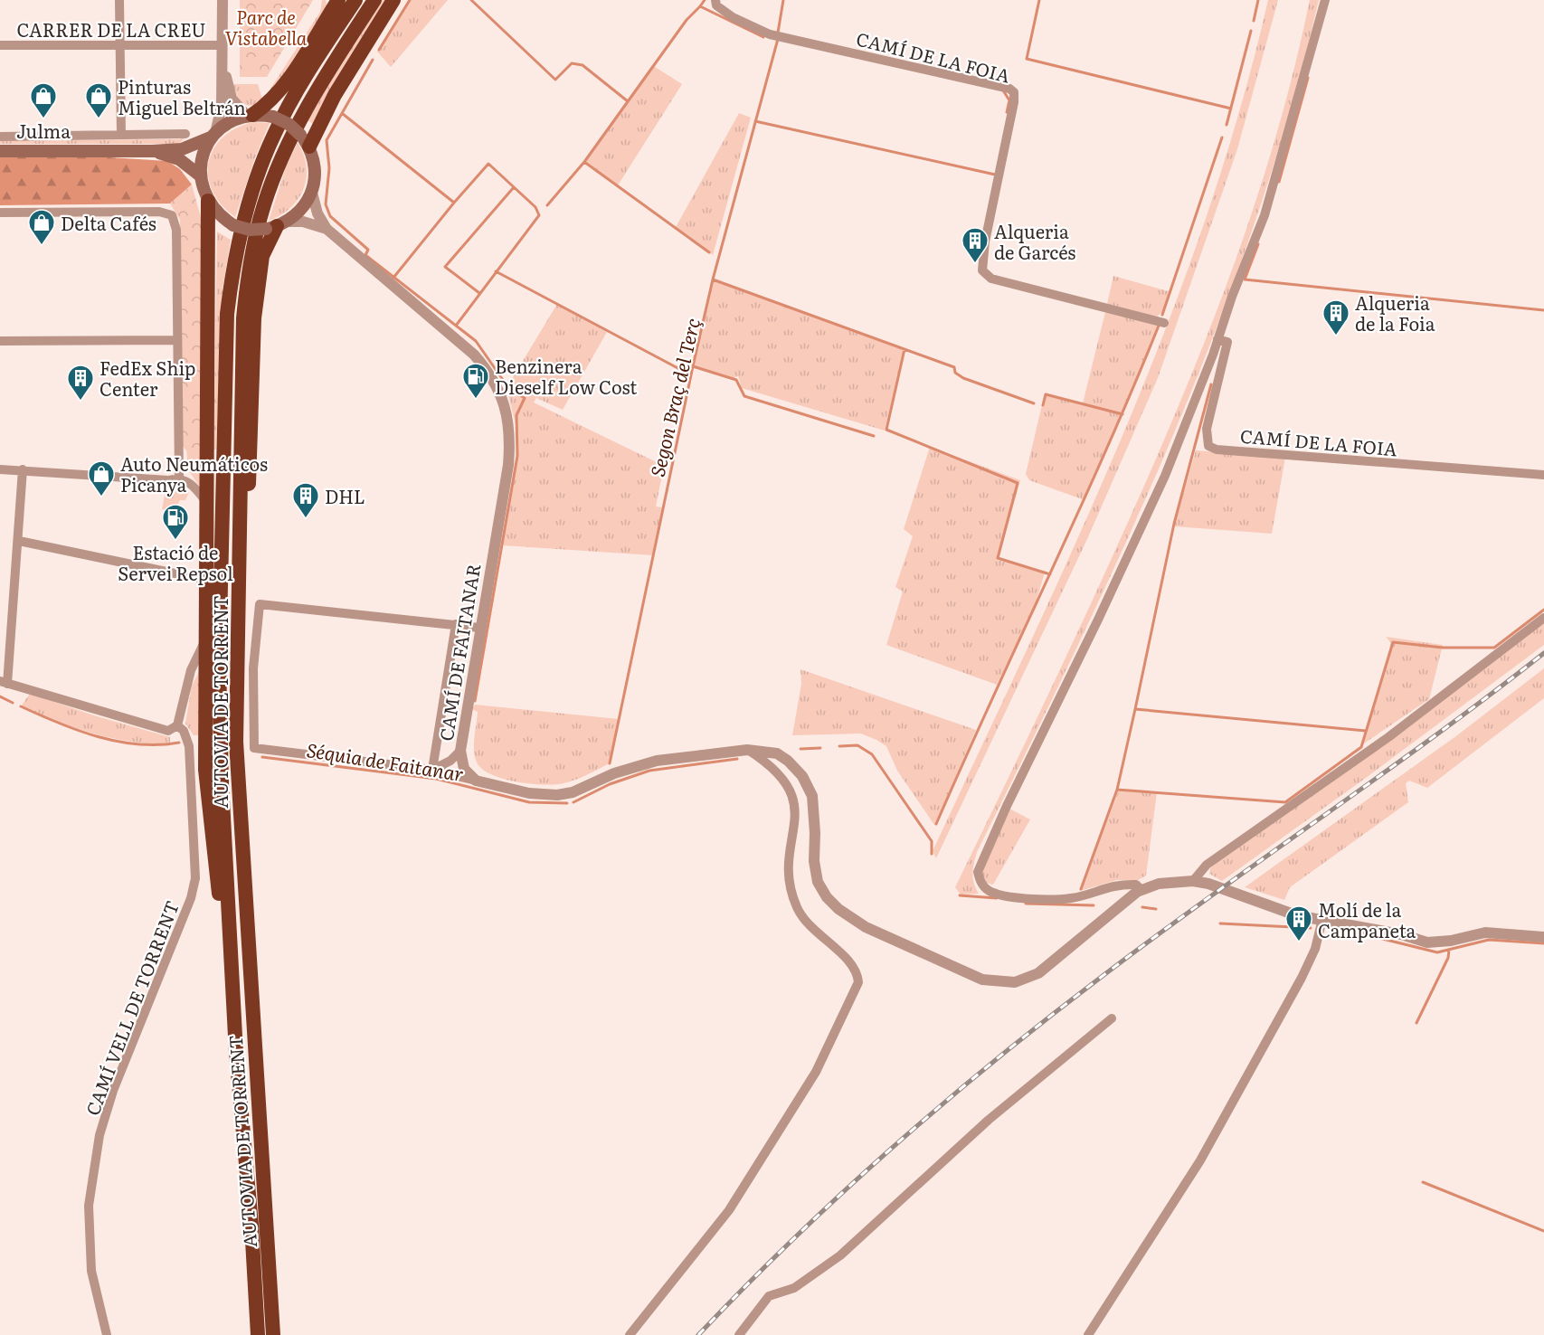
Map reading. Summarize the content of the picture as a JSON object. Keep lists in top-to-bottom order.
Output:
{
  "streets": {
    "highway": ["AUTOVIA DE TORRENT"],
    "street": [
      "CARRER DE LA CREU",
      "CAMÍ DE LA FOIA",
      "CAMÍ DE FAITANAR",
      "CAMÍ VELL DE TORRENT"
    ]
  },
  "water": ["Segon Braç del Terç", "Séquia de Faitanar"],
  "parks": ["Parc de Vistabella"],
  "places": {
    "shop": [
      "Julma",
      "Pinturas Miguel Beltrán",
      "Delta Cafés",
      "Auto Neumáticos Picanya"
    ],
    "building": [
      "Alqueria de Garcés",
      "Alqueria de la Foia",
      "FedEx Ship Center",
      "DHL",
      "Molí de la Campaneta"
    ],
    "fuel station": ["Benzinera Dieself Low Cost", "Estació de Servei Repsol"]
  }
}
